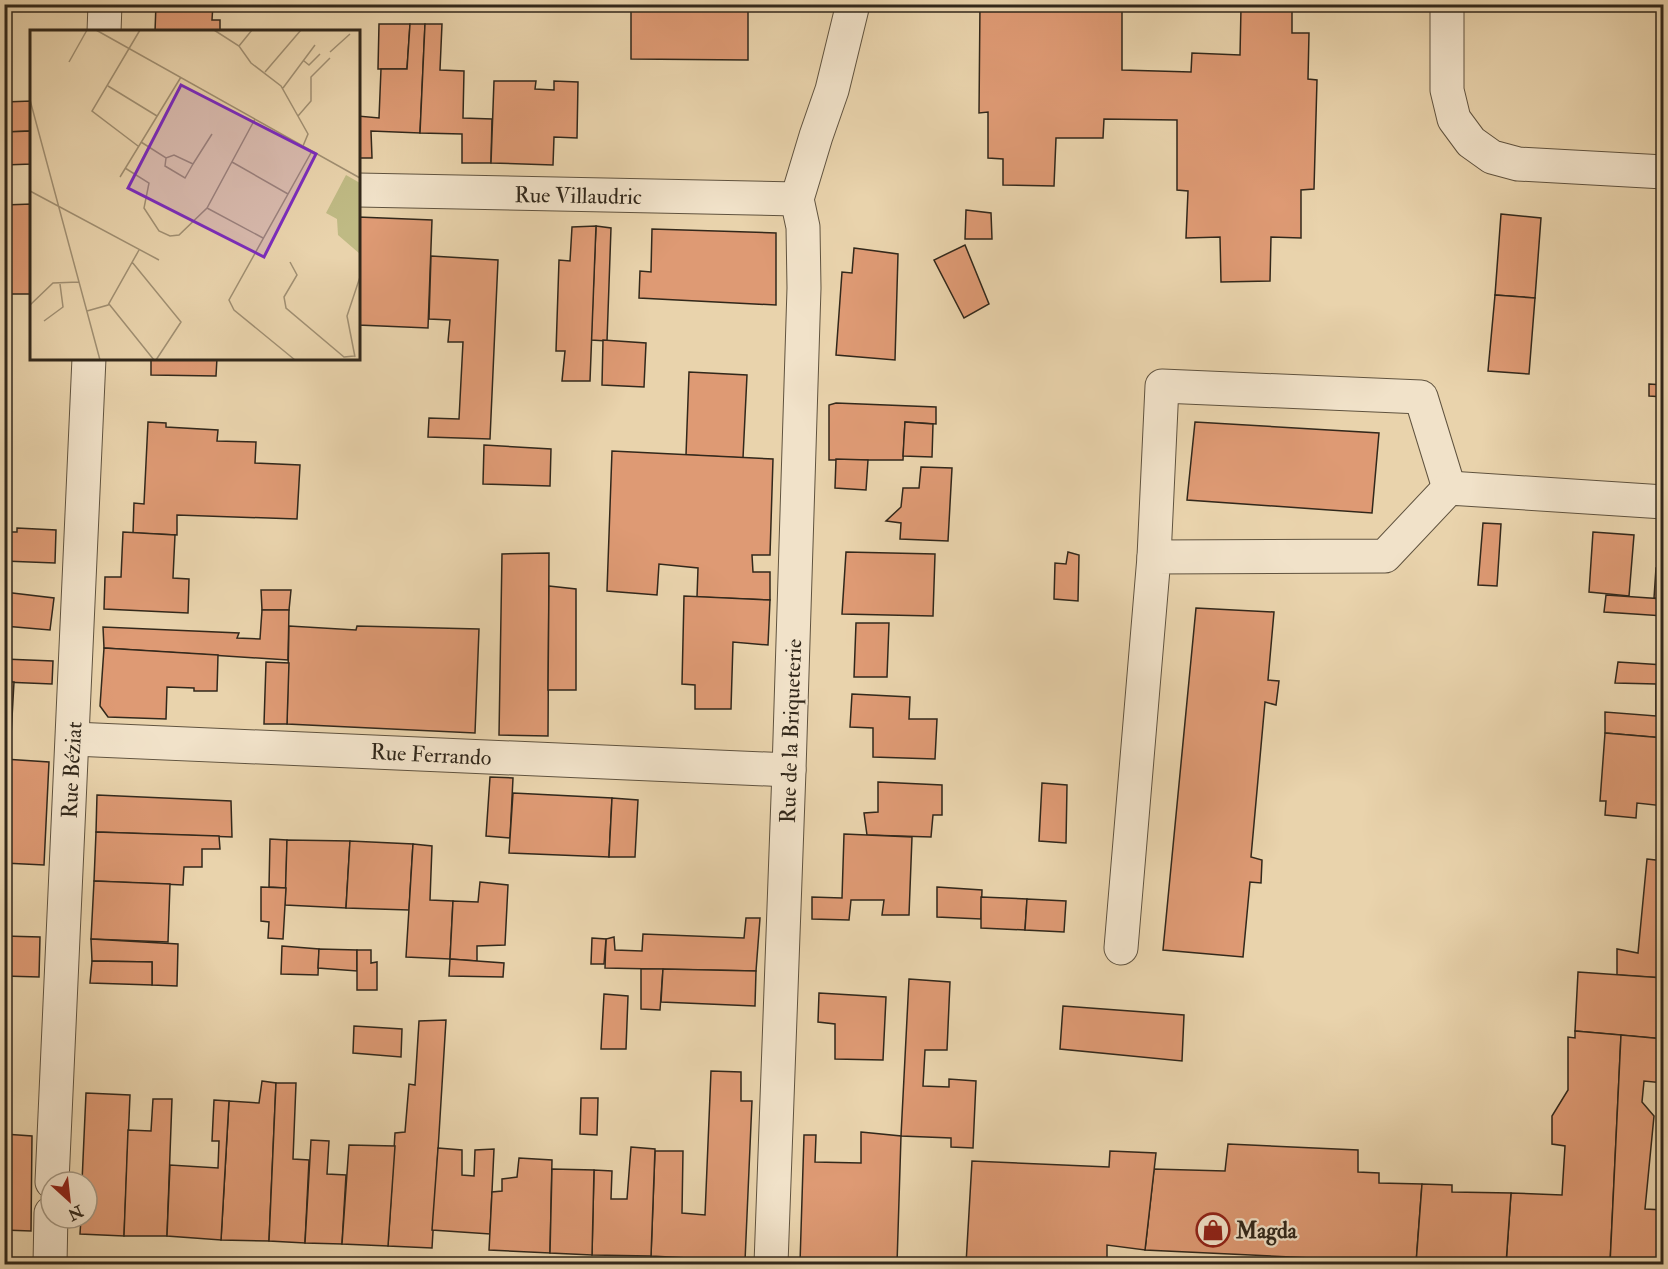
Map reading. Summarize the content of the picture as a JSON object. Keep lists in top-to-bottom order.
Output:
{
  "streets": {
    "street": [
      "Rue Villaudric",
      "Rue de la Briqueterie",
      "Rue Ferrando",
      "Rue Béziat"
    ]
  },
  "crossings": [
    ["Rue Villaudric", "Rue de la Briqueterie"],
    ["Rue de la Briqueterie", "Rue Ferrando"],
    ["Rue Ferrando", "Rue Béziat"]
  ],
  "places": {
    "shop": ["Magda"]
  },
  "north": "bottom right"
}
